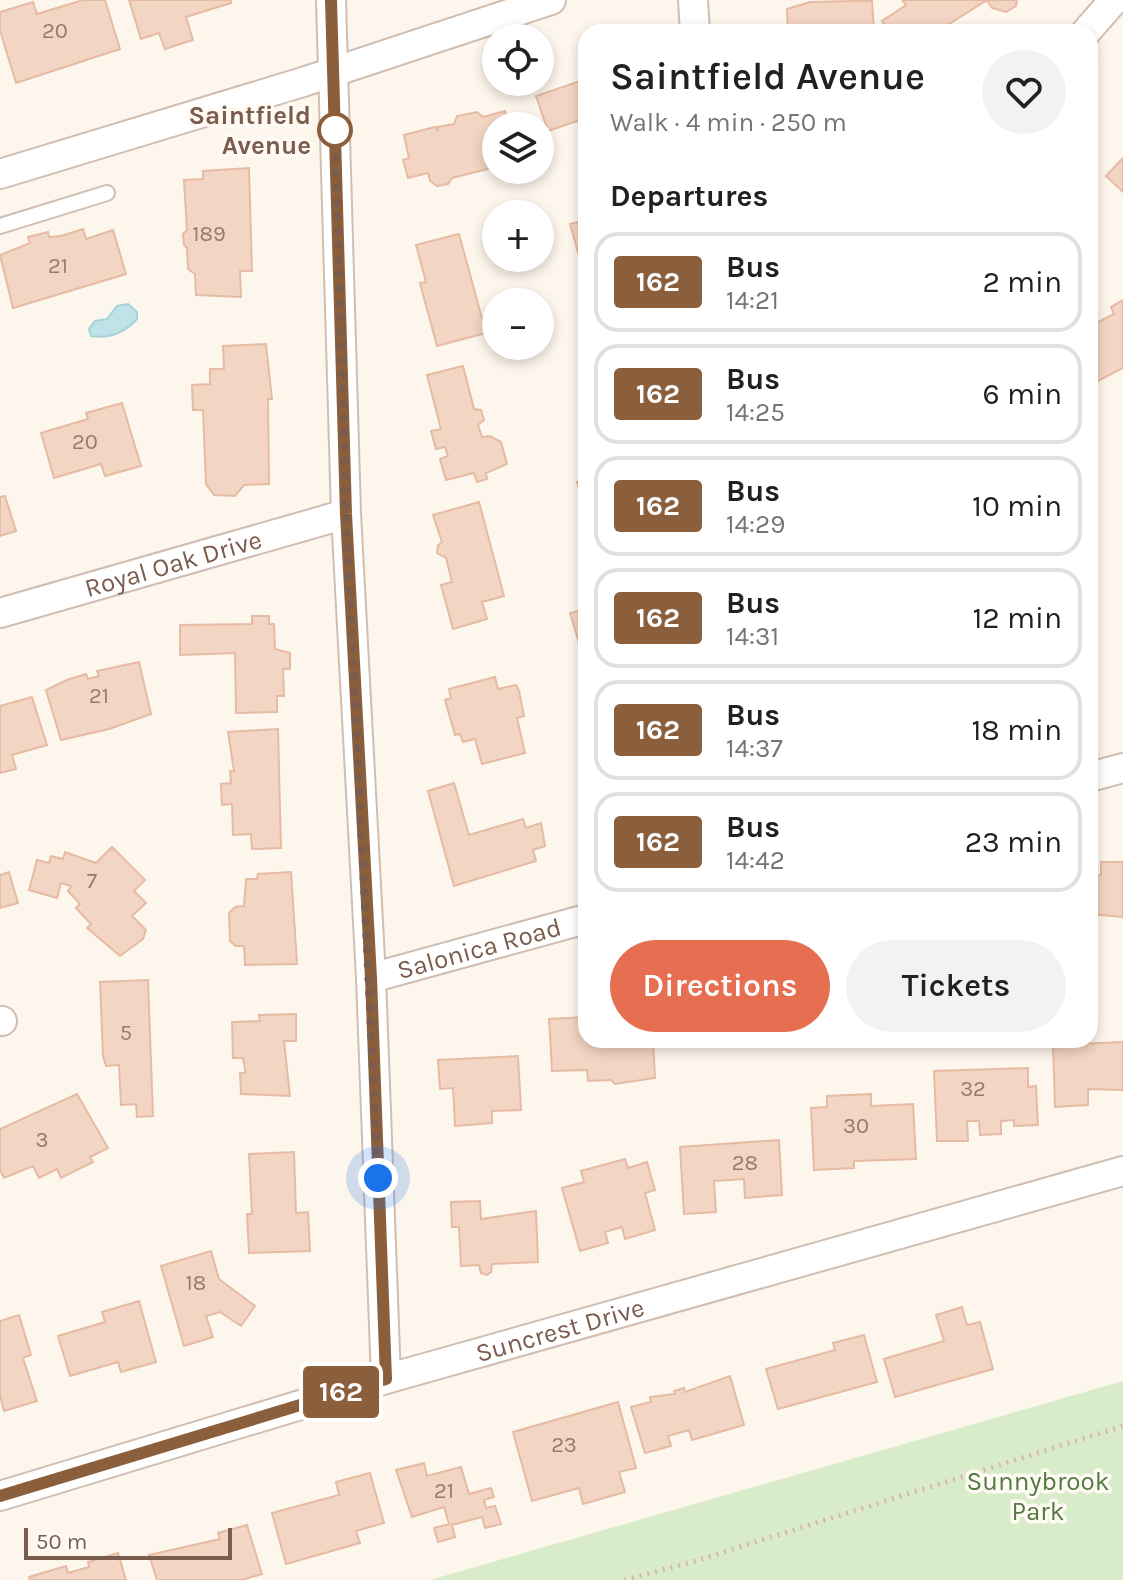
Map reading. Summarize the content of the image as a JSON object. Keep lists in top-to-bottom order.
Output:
{
  "streets": {
    "street": ["Royal Oak Drive", "Salonica Road", "Suncrest Drive"]
  },
  "parks": ["Sunnybrook Park"],
  "places": ["Saintfield Avenue"],
  "lines": ["bus line 162"],
  "house_numbers": [
    "20",
    "189",
    "21",
    "20",
    "21",
    "7",
    "5",
    "32",
    "30",
    "3",
    "28",
    "18",
    "23",
    "21"
  ],
  "scale_bar": "50 m",
  "page": {
    "on_map": "162",
    "map_buttons": ["+", "−"],
    "heading": [
      ["Saintfield Avenue", "Walk · 4 min · 250 m"],
      "Departures"
    ],
    "list": [
      {
        "mark": "162",
        "name": "Bus",
        "note": "14:21",
        "value": "2 min"
      },
      {
        "mark": "162",
        "name": "Bus",
        "note": "14:25",
        "value": "6 min"
      },
      {
        "mark": "162",
        "name": "Bus",
        "note": "14:29",
        "value": "10 min"
      },
      {
        "mark": "162",
        "name": "Bus",
        "note": "14:31",
        "value": "12 min"
      },
      {
        "mark": "162",
        "name": "Bus",
        "note": "14:37",
        "value": "18 min"
      },
      {
        "mark": "162",
        "name": "Bus",
        "note": "14:42",
        "value": "23 min"
      }
    ],
    "buttons": ["Directions", "Tickets"],
    "scale": "50 m"
  }
}
